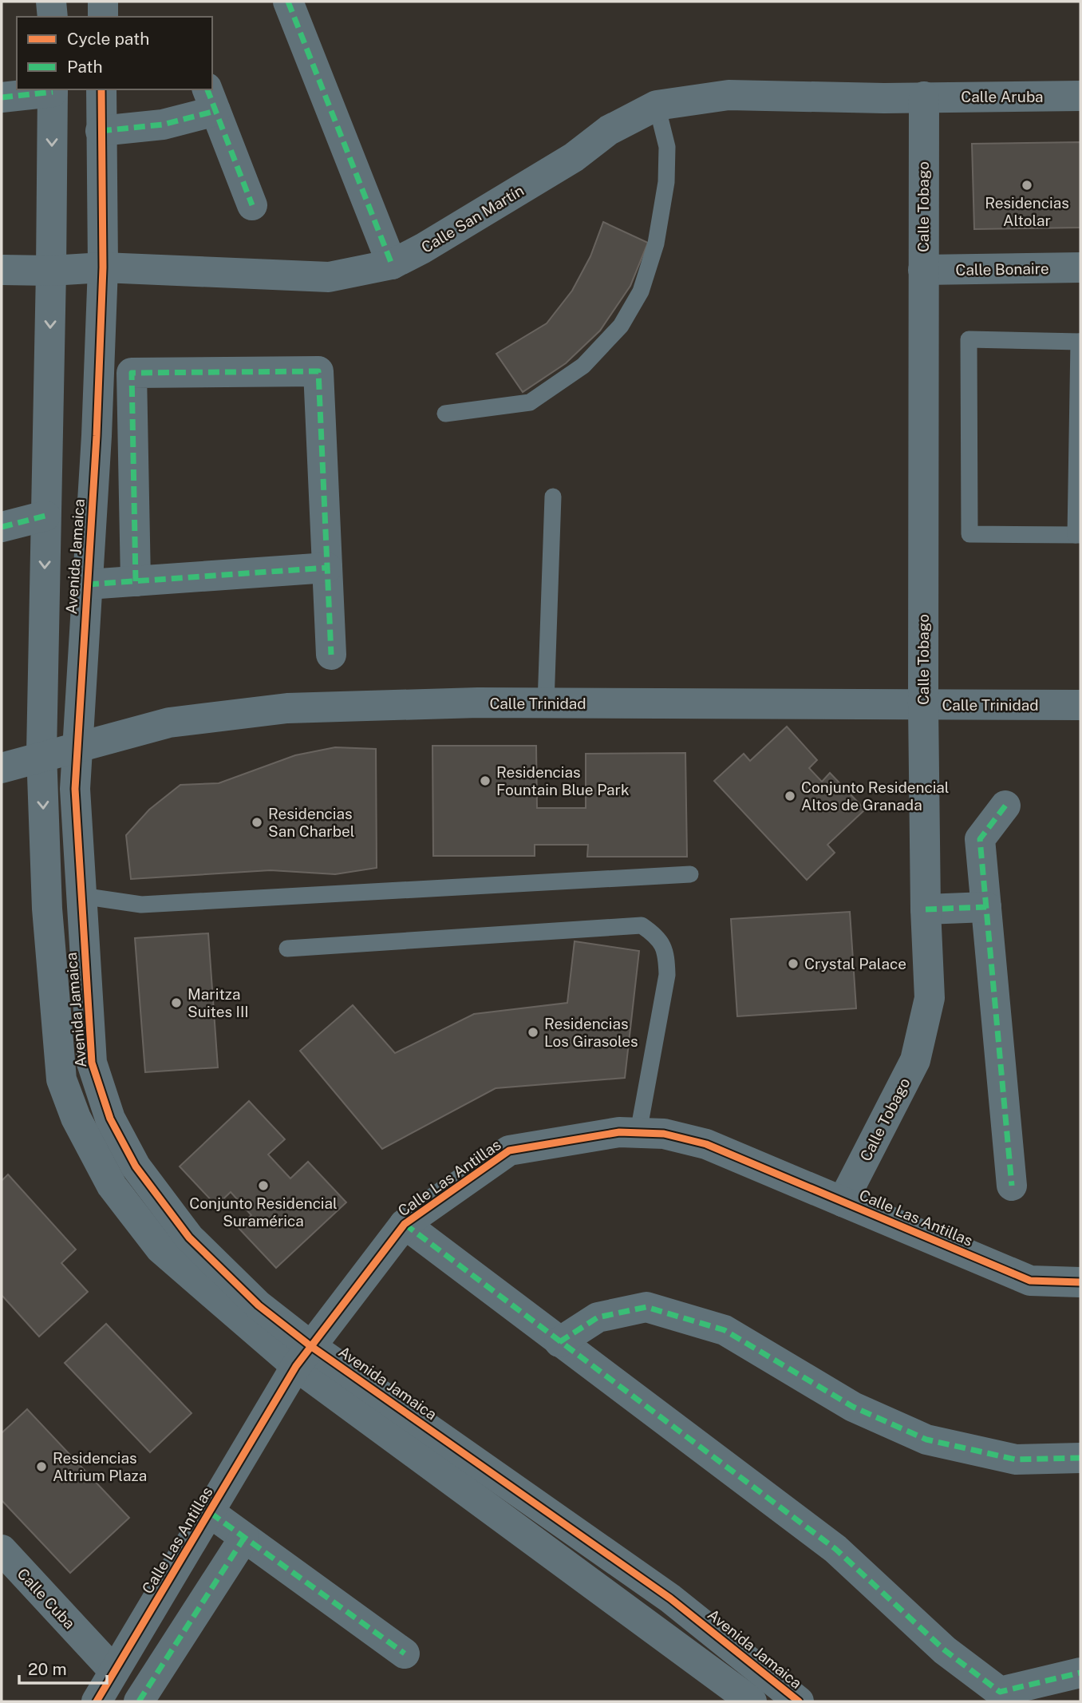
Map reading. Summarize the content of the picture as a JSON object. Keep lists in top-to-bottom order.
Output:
{
  "streets": {
    "street": [
      "Calle Aruba",
      "Calle Tobago",
      "Calle San Martín",
      "Calle Bonaire",
      "Avenida Jamaica",
      "Calle Trinidad",
      "Calle Las Antillas",
      "Calle Cuba"
    ]
  },
  "crossings": [
    ["Calle Aruba", "Calle Tobago"],
    ["Calle Aruba", "Calle San Martín"],
    ["Calle Tobago", "Calle San Martín"],
    ["Calle Tobago", "Calle Bonaire"],
    ["Calle Tobago", "Calle Trinidad"],
    ["Calle Tobago", "Calle Las Antillas"],
    ["Calle San Martín", "Avenida Jamaica"],
    ["Avenida Jamaica", "Calle Trinidad"],
    ["Avenida Jamaica", "Calle Las Antillas"],
    ["Calle Las Antillas", "Calle Cuba"]
  ],
  "places": [
    "Residencias Altolar",
    "Residencias Fountain Blue Park",
    "Conjunto Residencial Altos de Granada",
    "Residencias San Charbel",
    "Crystal Palace",
    "Maritza Suites III",
    "Residencias Los Girasoles",
    "Conjunto Residencial Suramérica",
    "Residencias Altrium Plaza"
  ],
  "legend": ["Cycle path", "Path"],
  "scale_bar": "20 m"
}
